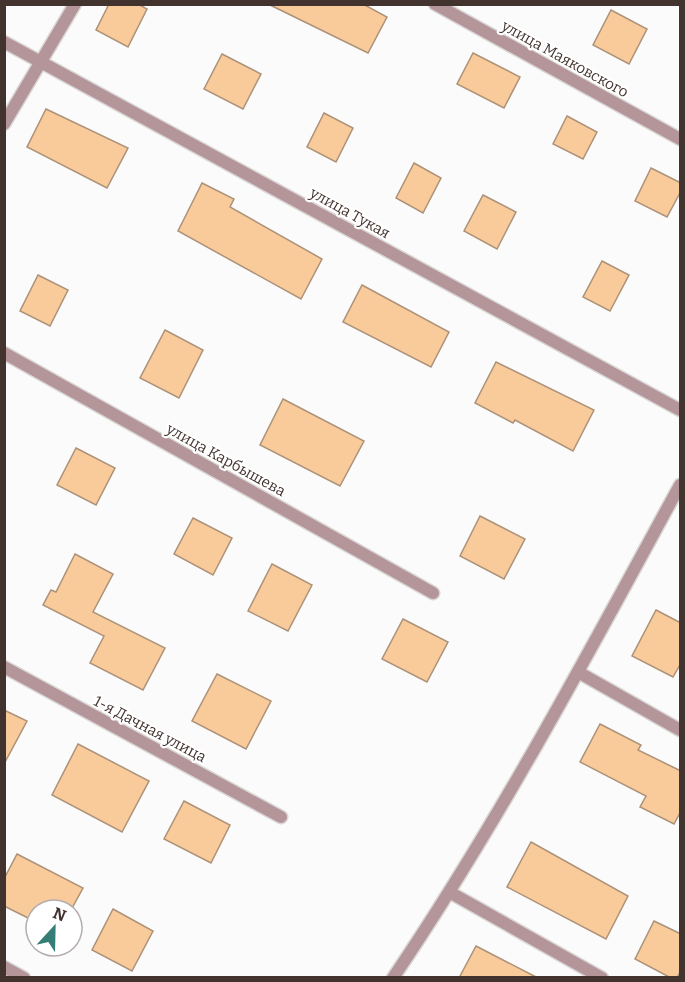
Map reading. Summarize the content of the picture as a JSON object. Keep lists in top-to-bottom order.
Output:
{
  "streets": {
    "street": [
      "улица Маяковского",
      "улица Тукая",
      "улица Карбышева",
      "1-я Дачная улица"
    ]
  },
  "north": "top"
}
